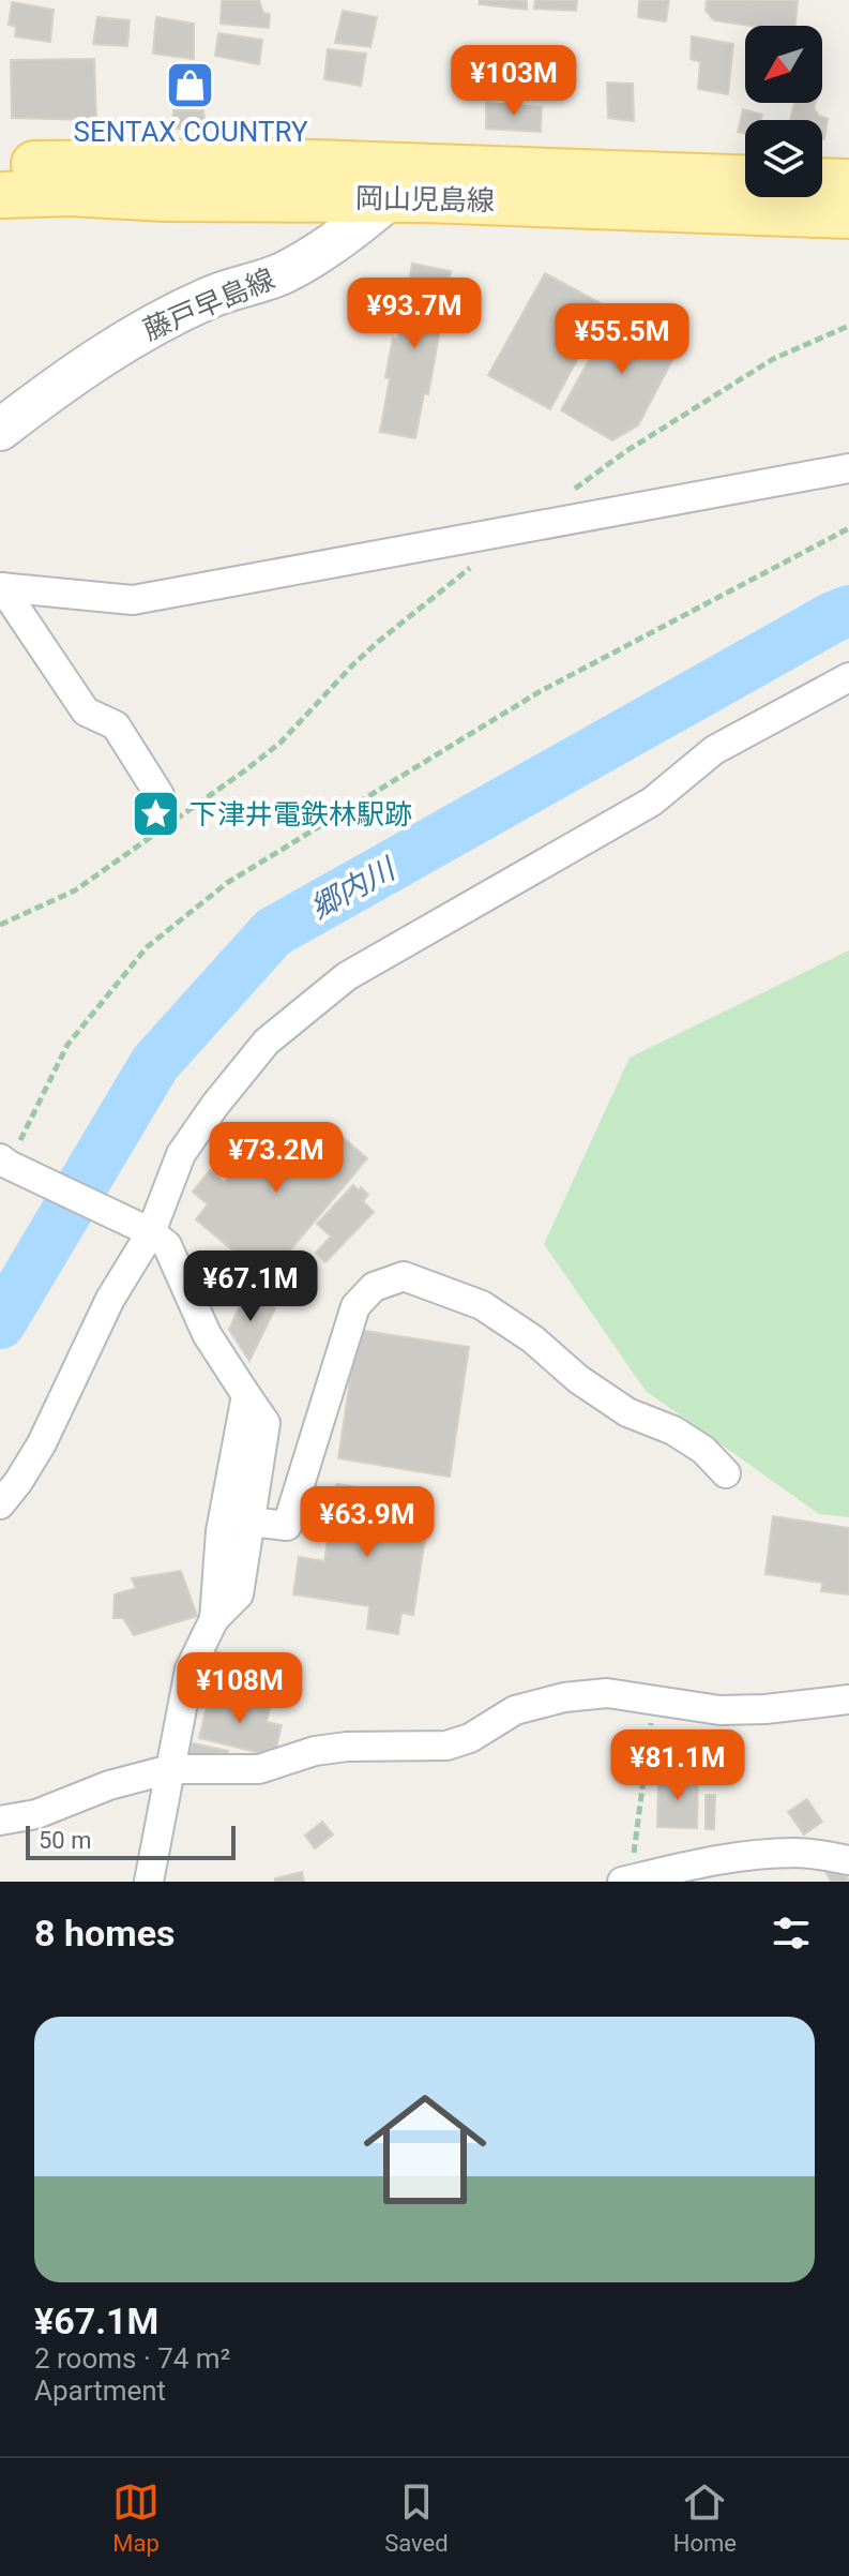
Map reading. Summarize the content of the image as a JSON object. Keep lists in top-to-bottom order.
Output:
{
  "streets": {
    "main road": ["岡山児島線", "藤戸早島線"]
  },
  "crossings": [
    ["岡山児島線", "藤戸早島線"]
  ],
  "water": ["郷内川"],
  "places": {
    "shop": ["SENTAX COUNTRY"],
    "place": ["下津井電鉄林駅跡"]
  },
  "scale_bar": "50 m",
  "north": "bottom left",
  "page": {
    "price": [
      "¥103M",
      "¥93.7M",
      "¥55.5M",
      "¥73.2M",
      "¥67.1M",
      "¥63.9M",
      "¥108M",
      "¥81.1M"
    ],
    "scale": "50 m",
    "heading": "8 homes",
    "list": [
      {
        "name": "¥67.1M",
        "note": "2 rooms · 74 m² · Apartment"
      }
    ],
    "tabs": ["Map", "Saved", "Home"]
  }
}
